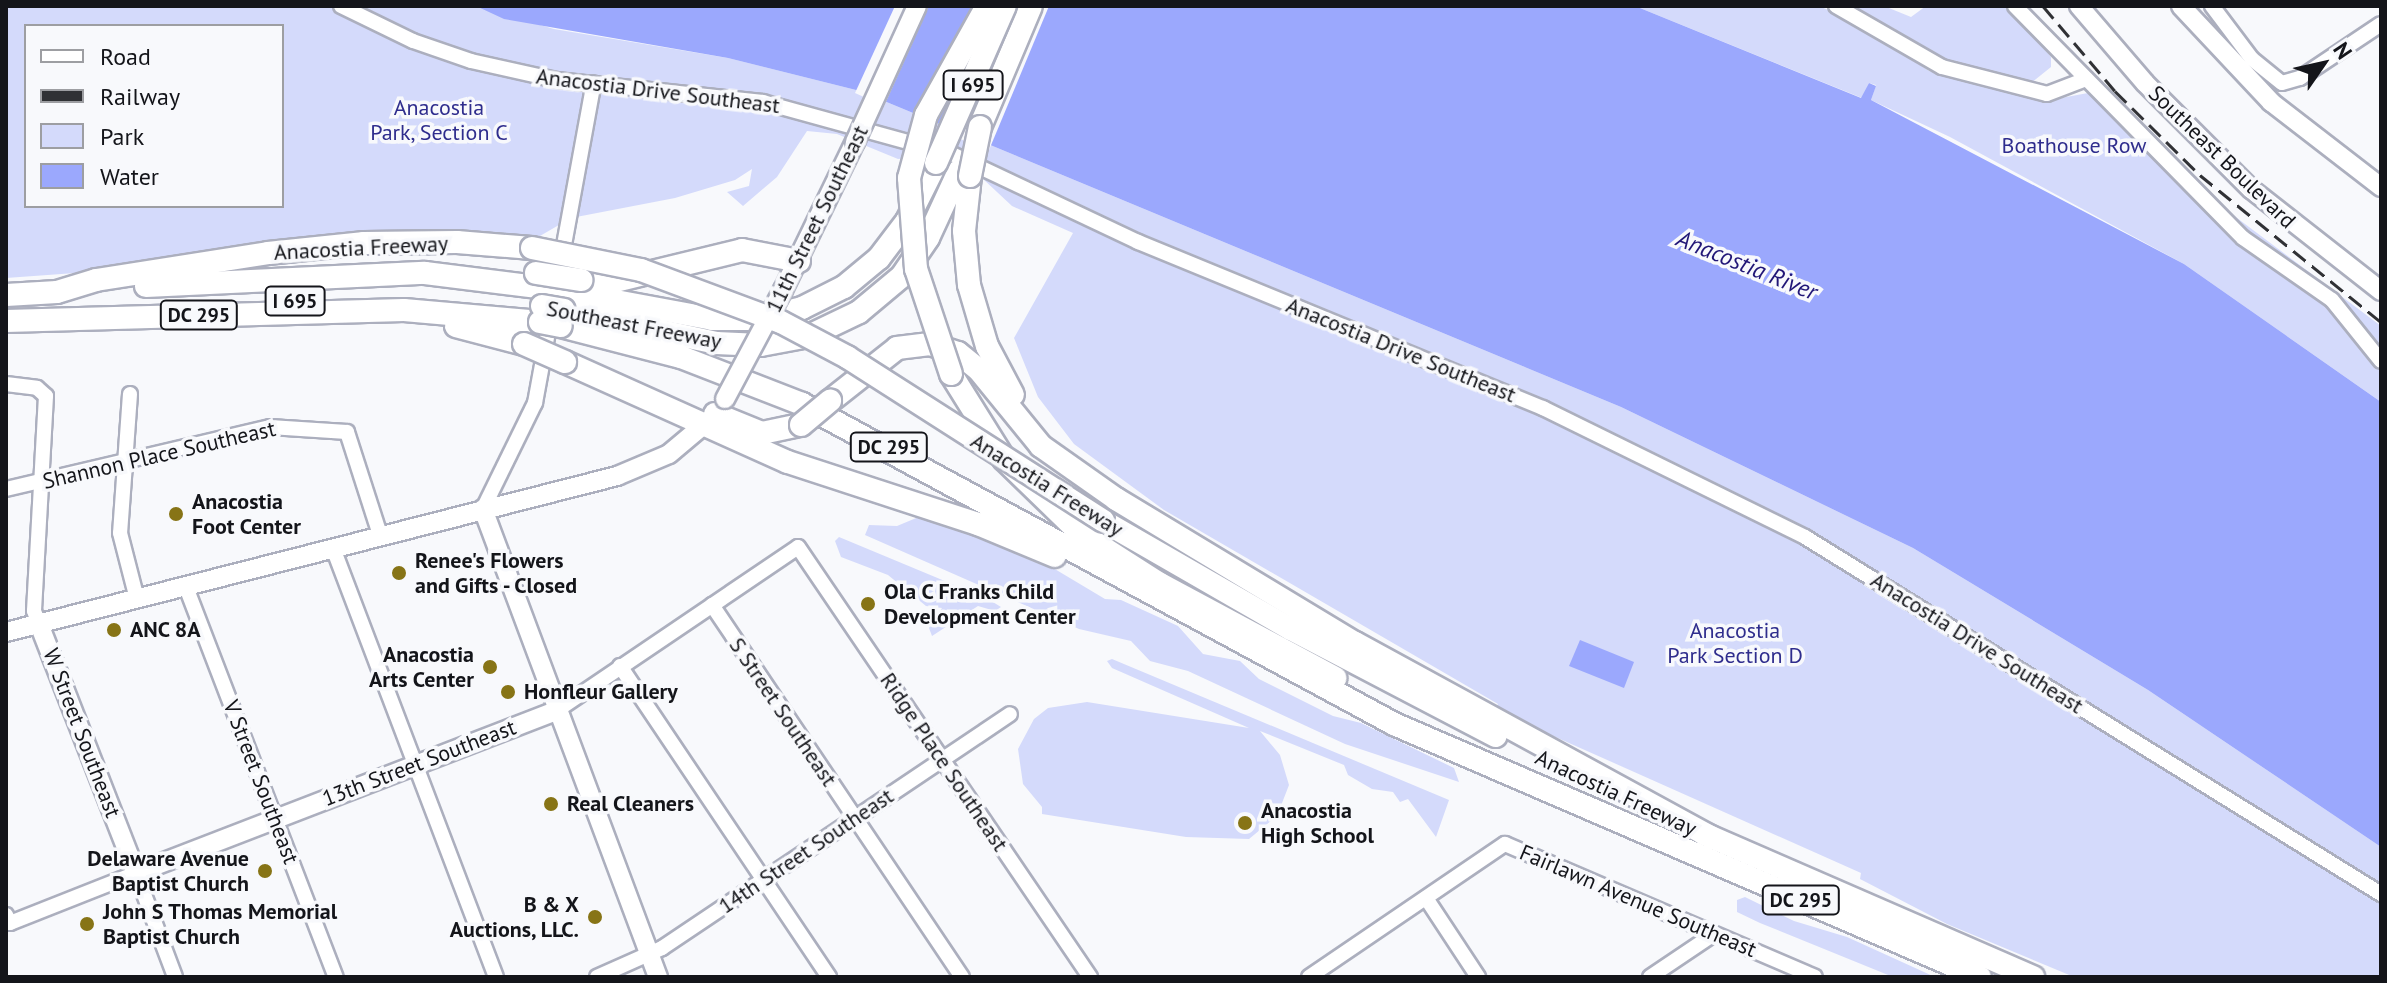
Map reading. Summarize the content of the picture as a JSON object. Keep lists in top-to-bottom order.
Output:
{
  "streets": {
    "highway": [
      "I 695",
      "Anacostia Freeway",
      "DC 295",
      "Southeast Freeway"
    ],
    "main road": [
      "Southeast Boulevard",
      "11th Street Southeast",
      "W Street Southeast",
      "13th Street Southeast"
    ],
    "street": [
      "Anacostia Drive Southeast",
      "Shannon Place Southeast",
      "S Street Southeast",
      "Ridge Place Southeast",
      "V Street Southeast",
      "14th Street Southeast",
      "Fairlawn Avenue Southeast"
    ]
  },
  "crossings": [
    ["I 695", "Anacostia Freeway"],
    ["I 695", "Southeast Freeway"],
    ["Anacostia Freeway", "Southeast Freeway"],
    ["Shannon Place Southeast", "W Street Southeast"],
    ["S Street Southeast", "13th Street Southeast"],
    ["S Street Southeast", "14th Street Southeast"],
    ["W Street Southeast", "13th Street Southeast"],
    ["Ridge Place Southeast", "13th Street Southeast"],
    ["Ridge Place Southeast", "14th Street Southeast"],
    ["13th Street Southeast", "V Street Southeast"]
  ],
  "water": ["Anacostia River"],
  "parks": ["Anacostia Park, Section C", "Boathouse Row", "Anacostia Park Section D"],
  "places": [
    "Anacostia Foot Center",
    "Renee's Flowers and Gifts - Closed",
    "Ola C Franks Child Development Center",
    "ANC 8A",
    "Anacostia Arts Center",
    "Honfleur Gallery",
    "Real Cleaners",
    "Anacostia High School",
    "Delaware Avenue Baptist Church",
    "B & X Auctions, LLC.",
    "John S Thomas Memorial Baptist Church"
  ],
  "legend": [
    "Road",
    "Railway",
    "Park",
    "Water"
  ],
  "north": "top right"
}
